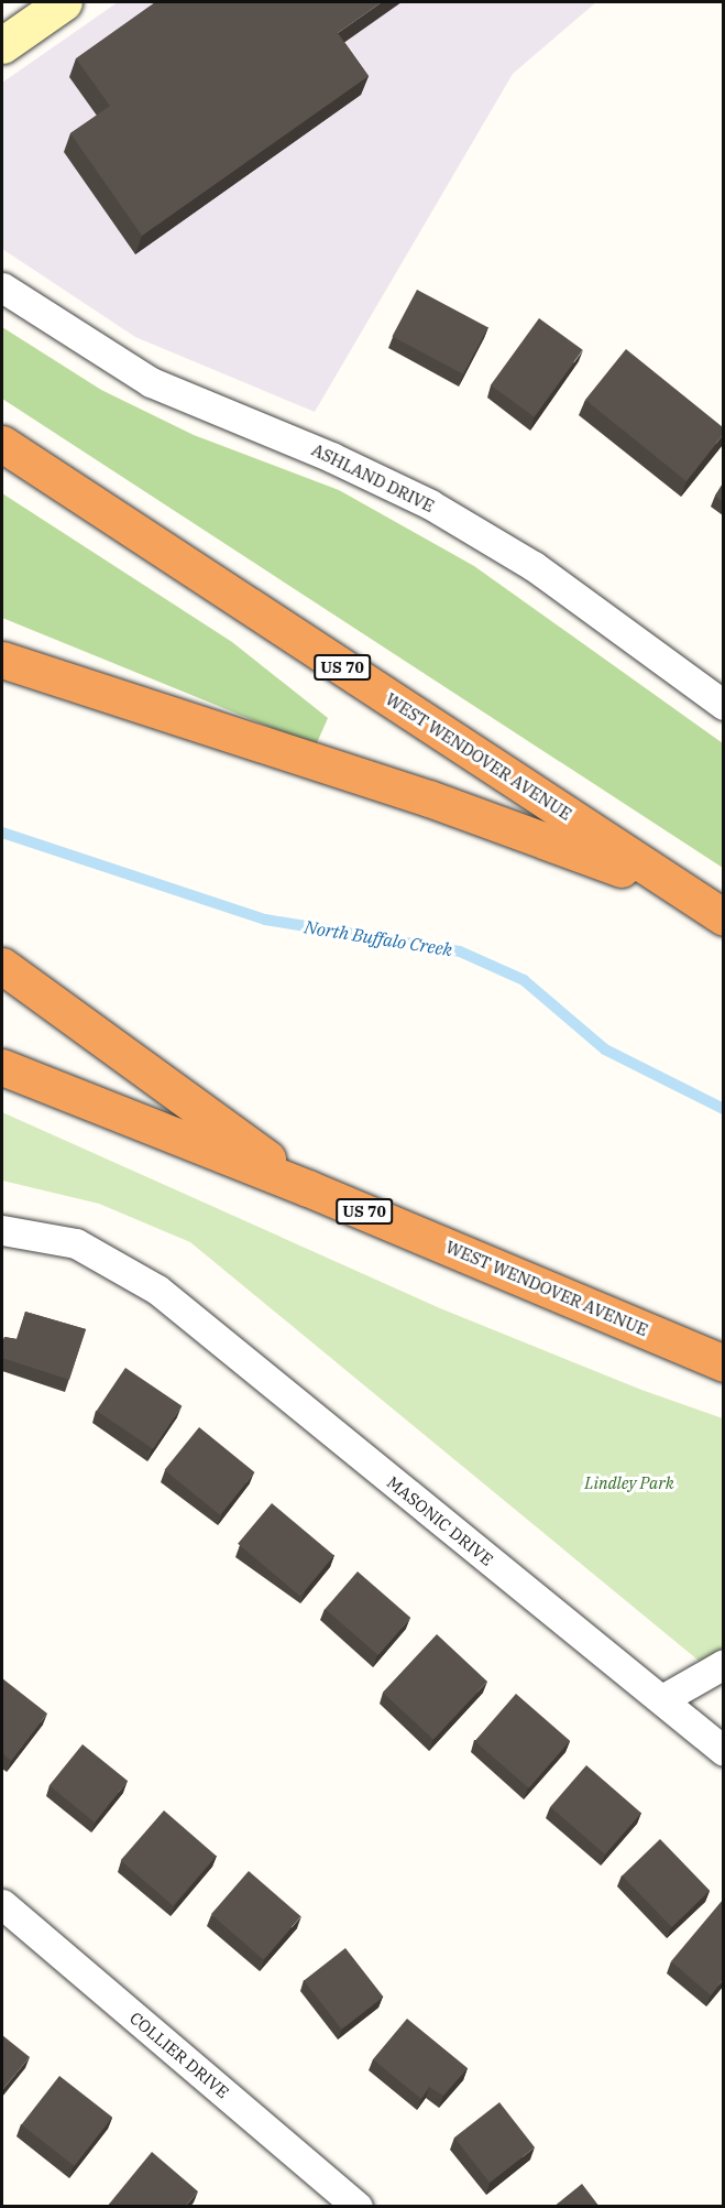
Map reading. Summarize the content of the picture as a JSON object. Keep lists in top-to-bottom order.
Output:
{
  "streets": {
    "highway": ["US 70", "WEST WENDOVER AVENUE"],
    "street": ["ASHLAND DRIVE", "MASONIC DRIVE", "COLLIER DRIVE"]
  },
  "water": ["North Buffalo Creek"],
  "parks": ["Lindley Park"]
}
